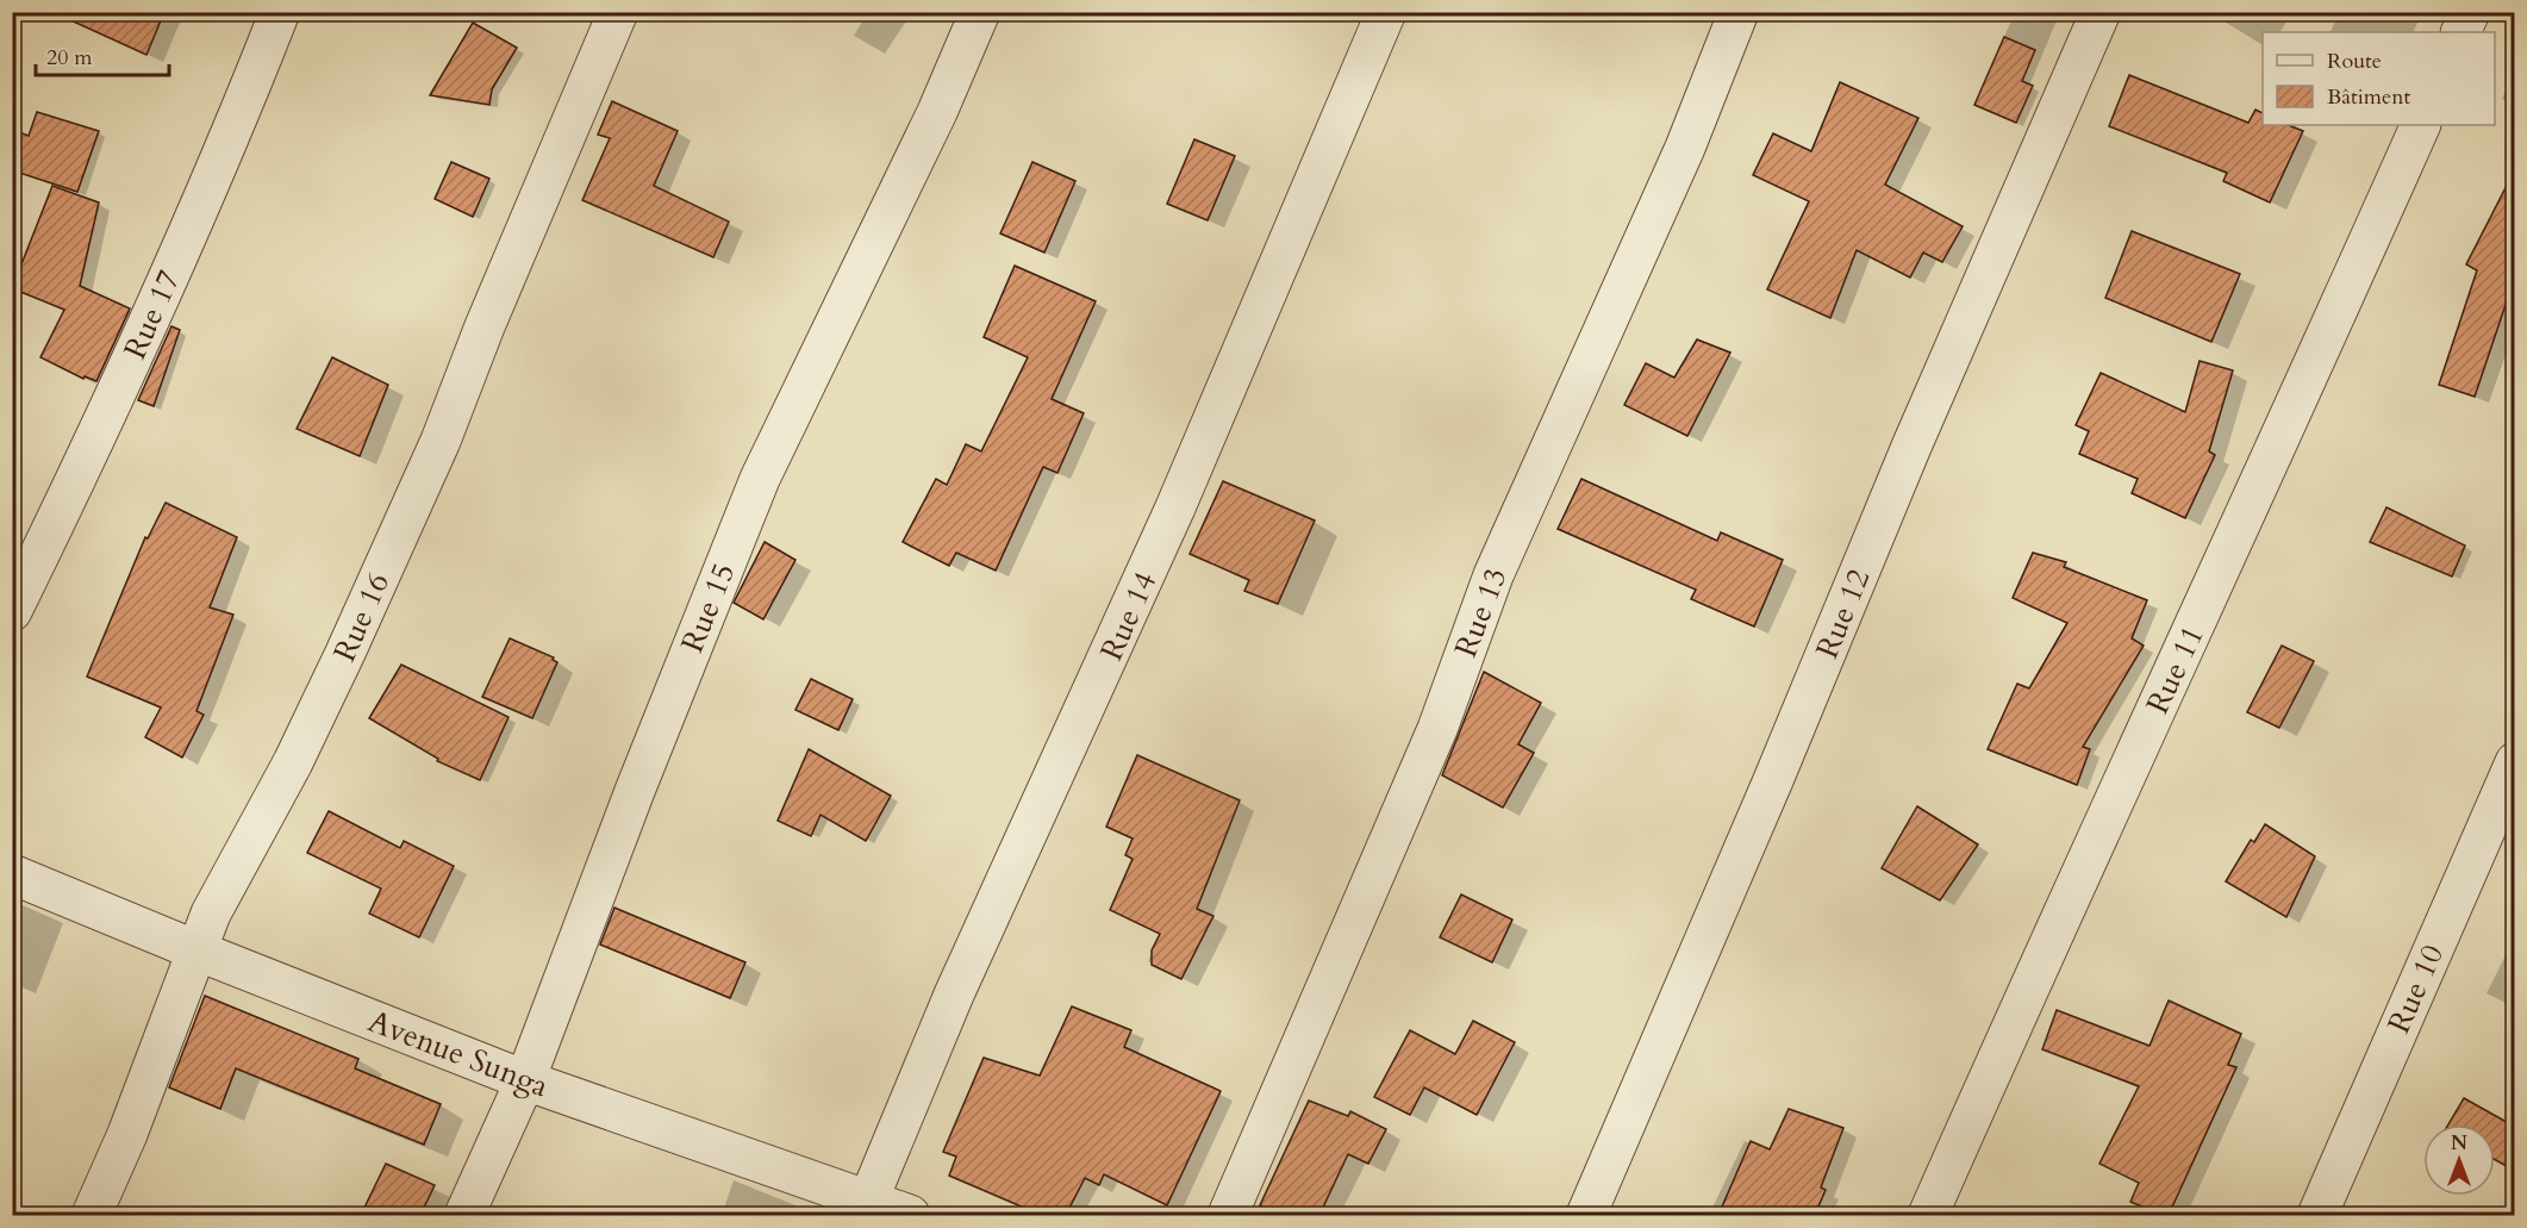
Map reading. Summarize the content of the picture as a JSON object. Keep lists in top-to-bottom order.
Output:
{
  "streets": {
    "street": [
      "Rue 17",
      "Rue 15",
      "Rue 13",
      "Rue 12",
      "Rue 14",
      "Rue 16",
      "Rue 11",
      "Rue 10",
      "Avenue Sunga"
    ]
  },
  "crossings": [
    ["Rue 15", "Avenue Sunga"],
    ["Rue 14", "Avenue Sunga"],
    ["Rue 16", "Avenue Sunga"]
  ],
  "legend": ["Route", "Bâtiment"],
  "scale_bar": "20 m",
  "north": "top"
}
